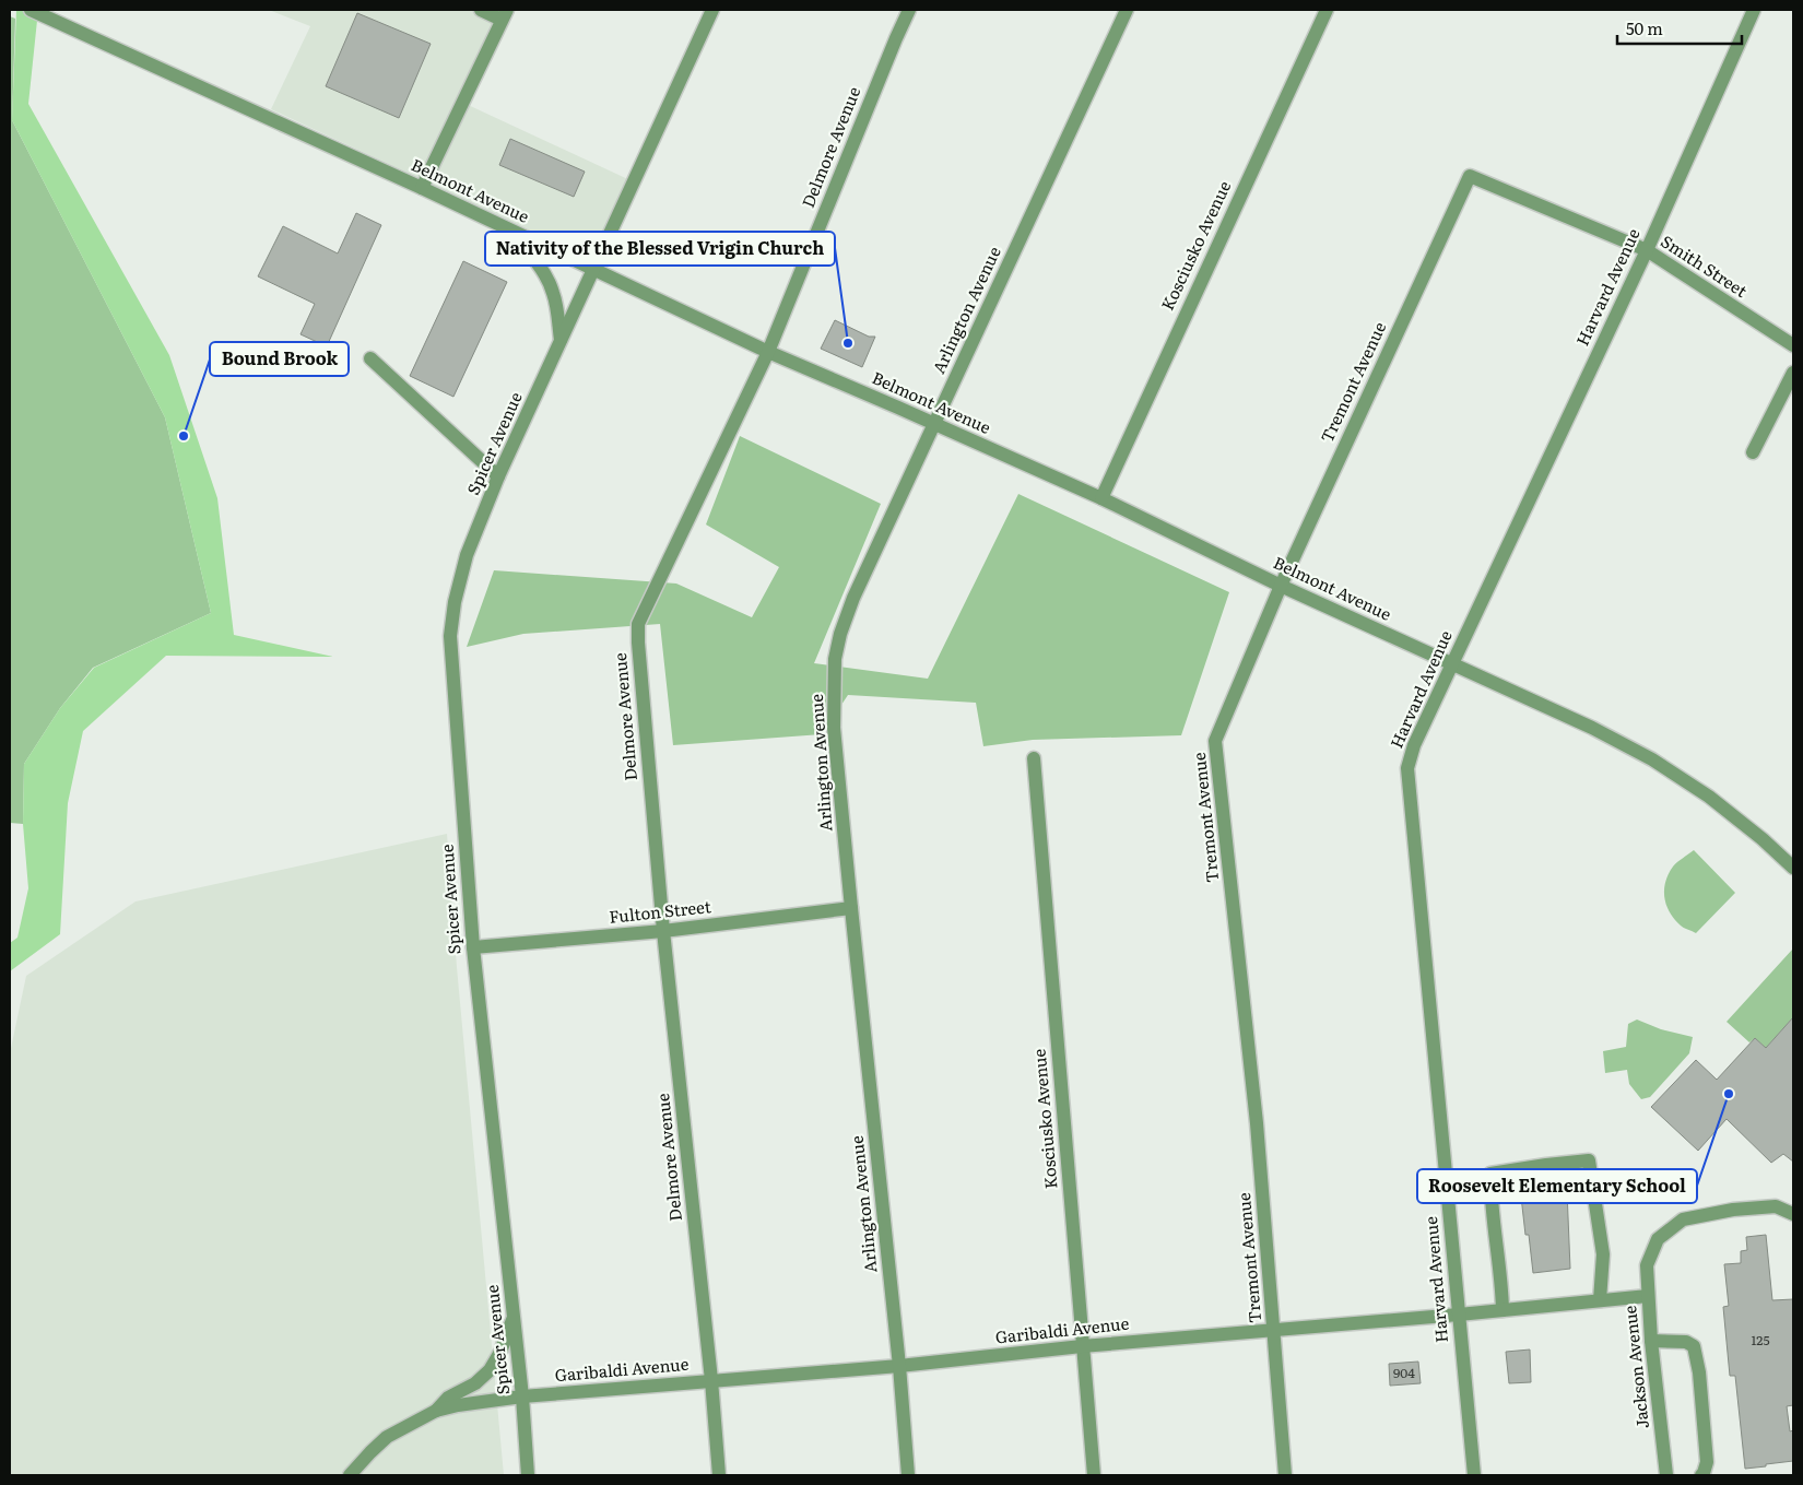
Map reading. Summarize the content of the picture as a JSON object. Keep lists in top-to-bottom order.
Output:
{
  "streets": {
    "street": [
      "Delmore Avenue",
      "Belmont Avenue",
      "Kosciusko Avenue",
      "Smith Street",
      "Harvard Avenue",
      "Arlington Avenue",
      "Tremont Avenue",
      "Spicer Avenue",
      "Fulton Street",
      "Garibaldi Avenue",
      "Jackson Avenue"
    ]
  },
  "crossings": [
    ["Delmore Avenue", "Belmont Avenue"],
    ["Delmore Avenue", "Fulton Street"],
    ["Delmore Avenue", "Garibaldi Avenue"],
    ["Belmont Avenue", "Kosciusko Avenue"],
    ["Belmont Avenue", "Harvard Avenue"],
    ["Belmont Avenue", "Arlington Avenue"],
    ["Belmont Avenue", "Tremont Avenue"],
    ["Belmont Avenue", "Spicer Avenue"],
    ["Kosciusko Avenue", "Garibaldi Avenue"],
    ["Smith Street", "Harvard Avenue"],
    ["Smith Street", "Tremont Avenue"],
    ["Harvard Avenue", "Garibaldi Avenue"],
    ["Arlington Avenue", "Fulton Street"],
    ["Arlington Avenue", "Garibaldi Avenue"],
    ["Tremont Avenue", "Garibaldi Avenue"],
    ["Spicer Avenue", "Fulton Street"],
    ["Spicer Avenue", "Garibaldi Avenue"],
    ["Garibaldi Avenue", "Jackson Avenue"]
  ],
  "places": ["Nativity of the Blessed Vrigin Church", "Bound Brook", "Roosevelt Elementary School"],
  "house_numbers": ["125", "904"],
  "scale_bar": "50 m"
}
